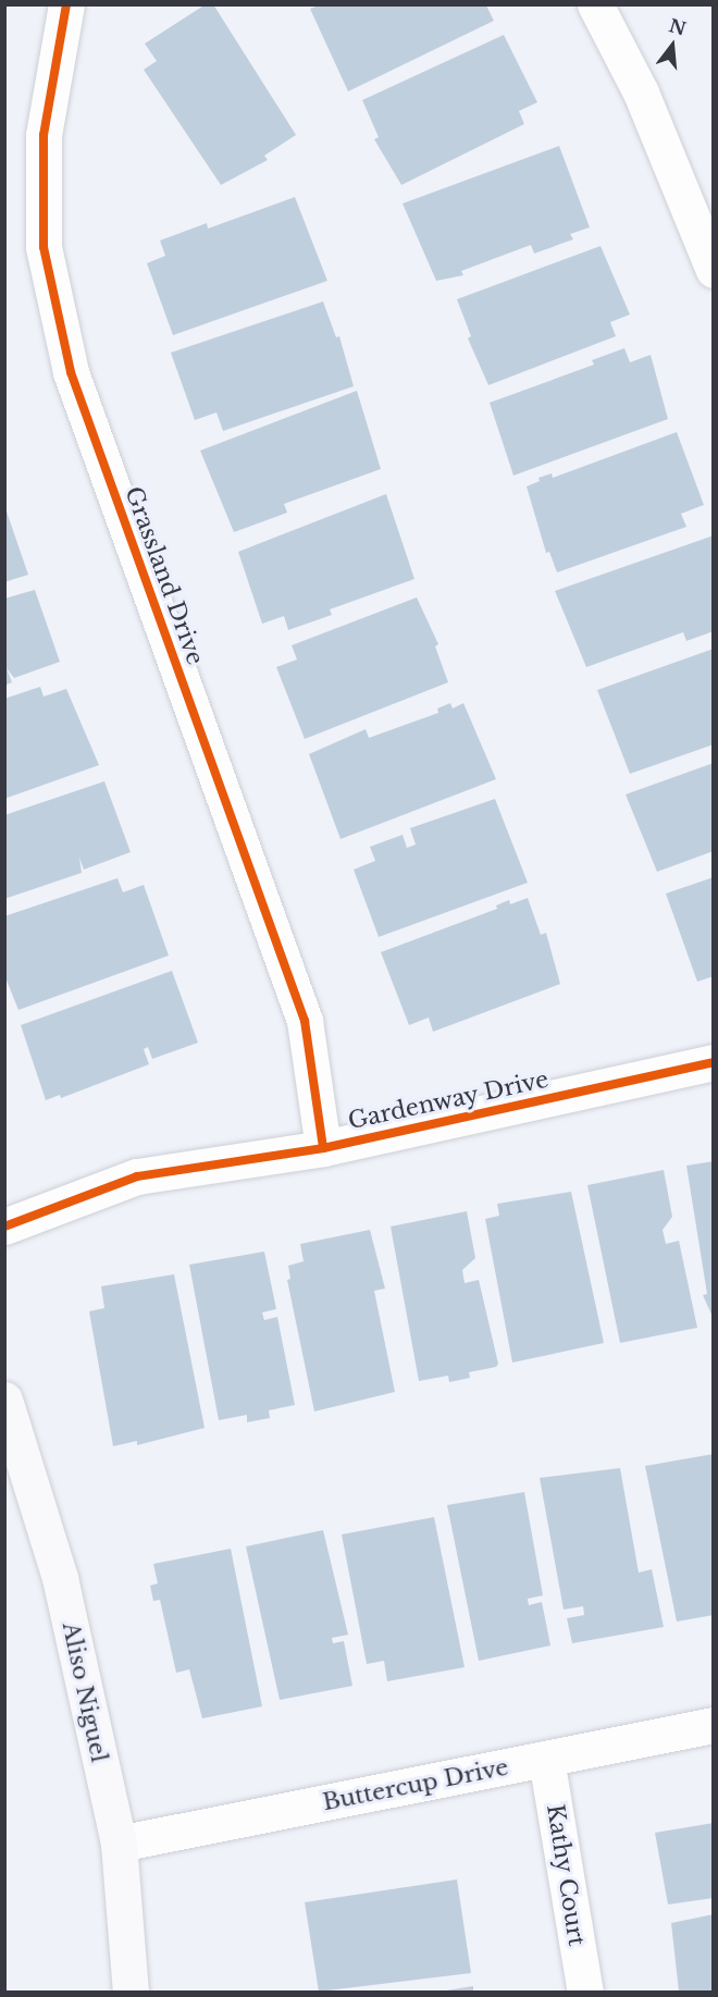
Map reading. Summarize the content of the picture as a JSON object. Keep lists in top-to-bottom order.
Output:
{
  "streets": {
    "street": [
      "Grassland Drive",
      "Gardenway Drive",
      "Aliso Niguel",
      "Buttercup Drive",
      "Kathy Court"
    ]
  },
  "crossings": [
    ["Grassland Drive", "Gardenway Drive"],
    ["Aliso Niguel", "Buttercup Drive"],
    ["Buttercup Drive", "Kathy Court"]
  ],
  "north": "top"
}
